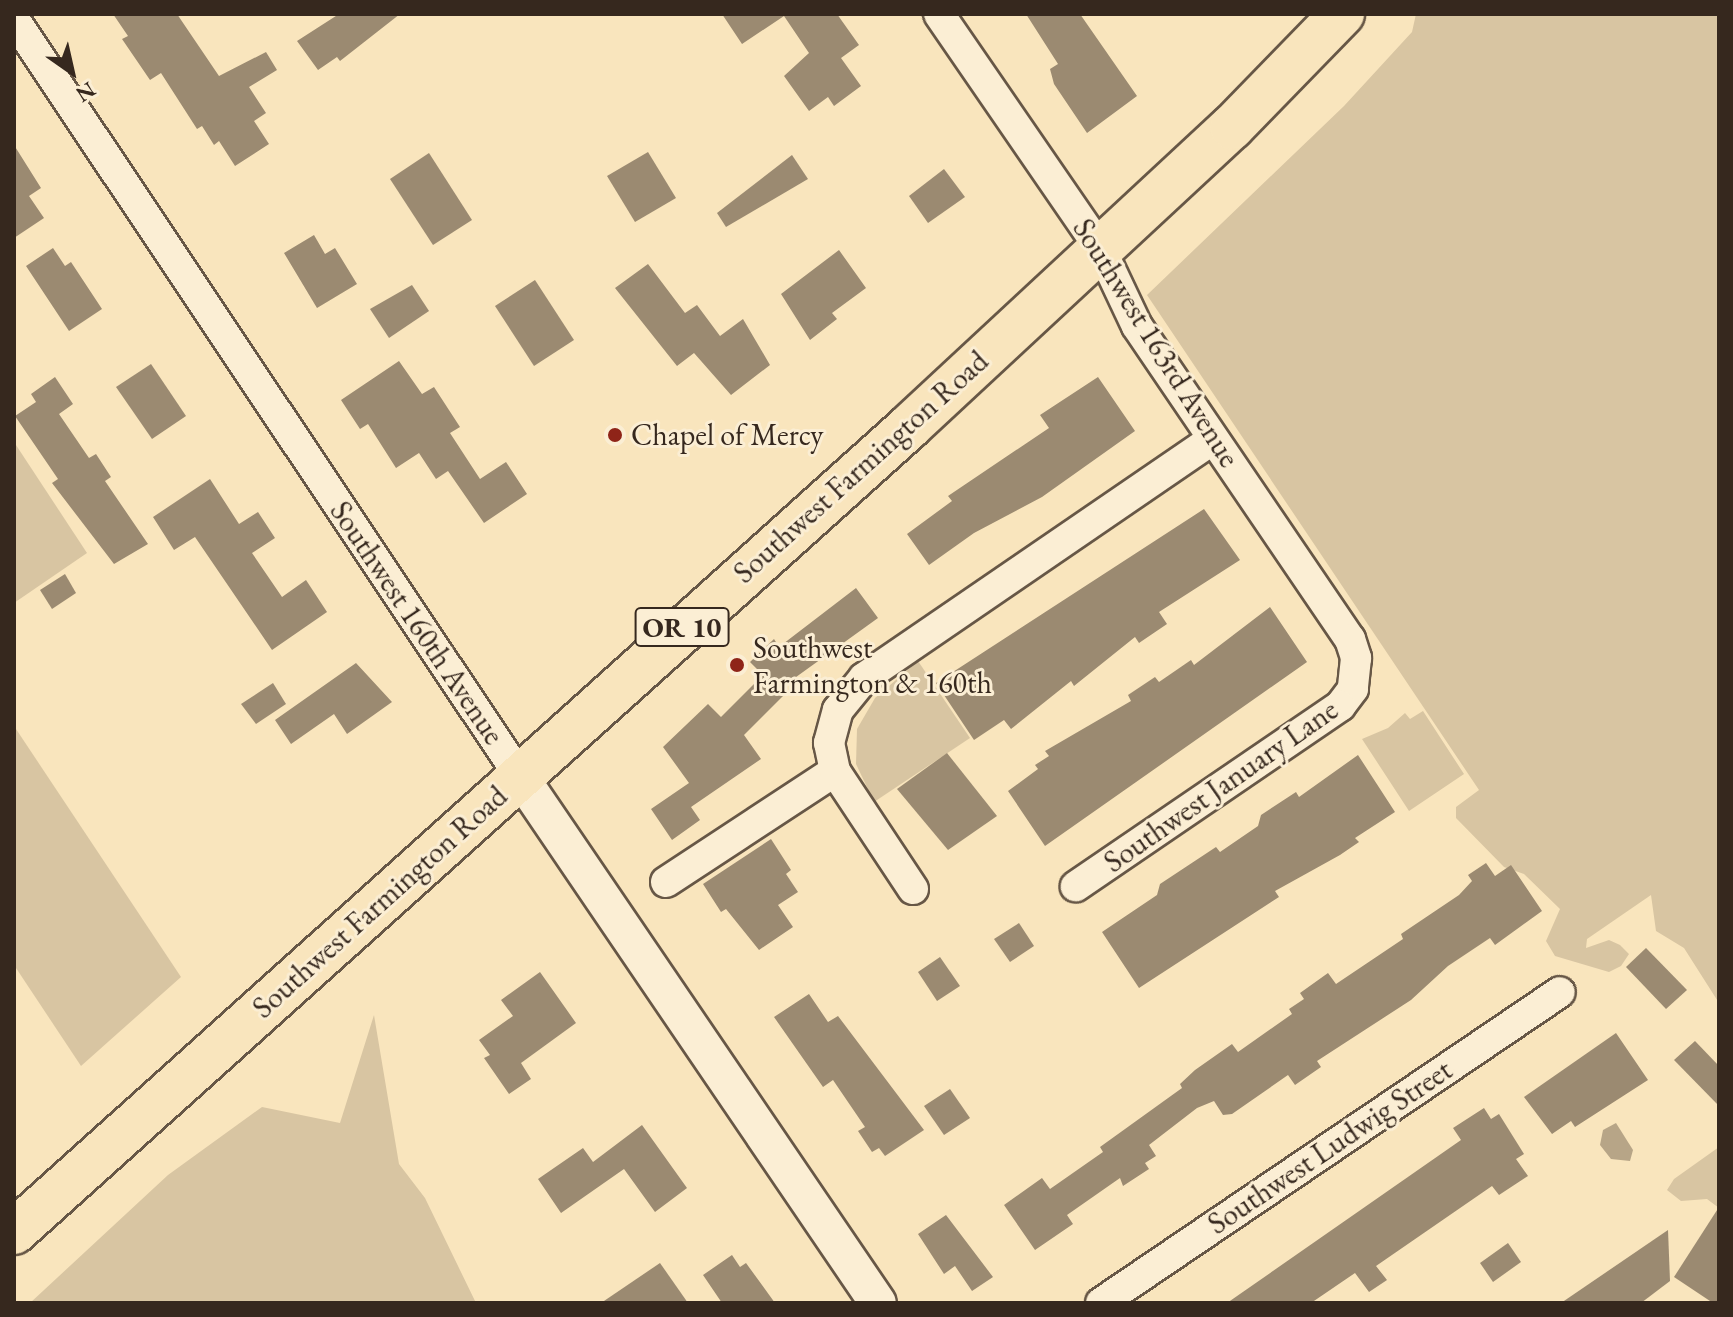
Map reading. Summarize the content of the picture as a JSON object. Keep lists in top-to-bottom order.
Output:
{
  "streets": {
    "main road": ["Southwest Farmington Road", "OR 10"],
    "street": [
      "Southwest 163rd Avenue",
      "Southwest 160th Avenue",
      "Southwest January Lane",
      "Southwest Ludwig Street"
    ]
  },
  "crossings": [
    ["Southwest 163rd Avenue", "Southwest Farmington Road"],
    ["Southwest 163rd Avenue", "Southwest January Lane"],
    ["Southwest Farmington Road", "Southwest 160th Avenue"]
  ],
  "places": ["Chapel of Mercy", "Southwest Farmington & 160th"],
  "north": "bottom right"
}
